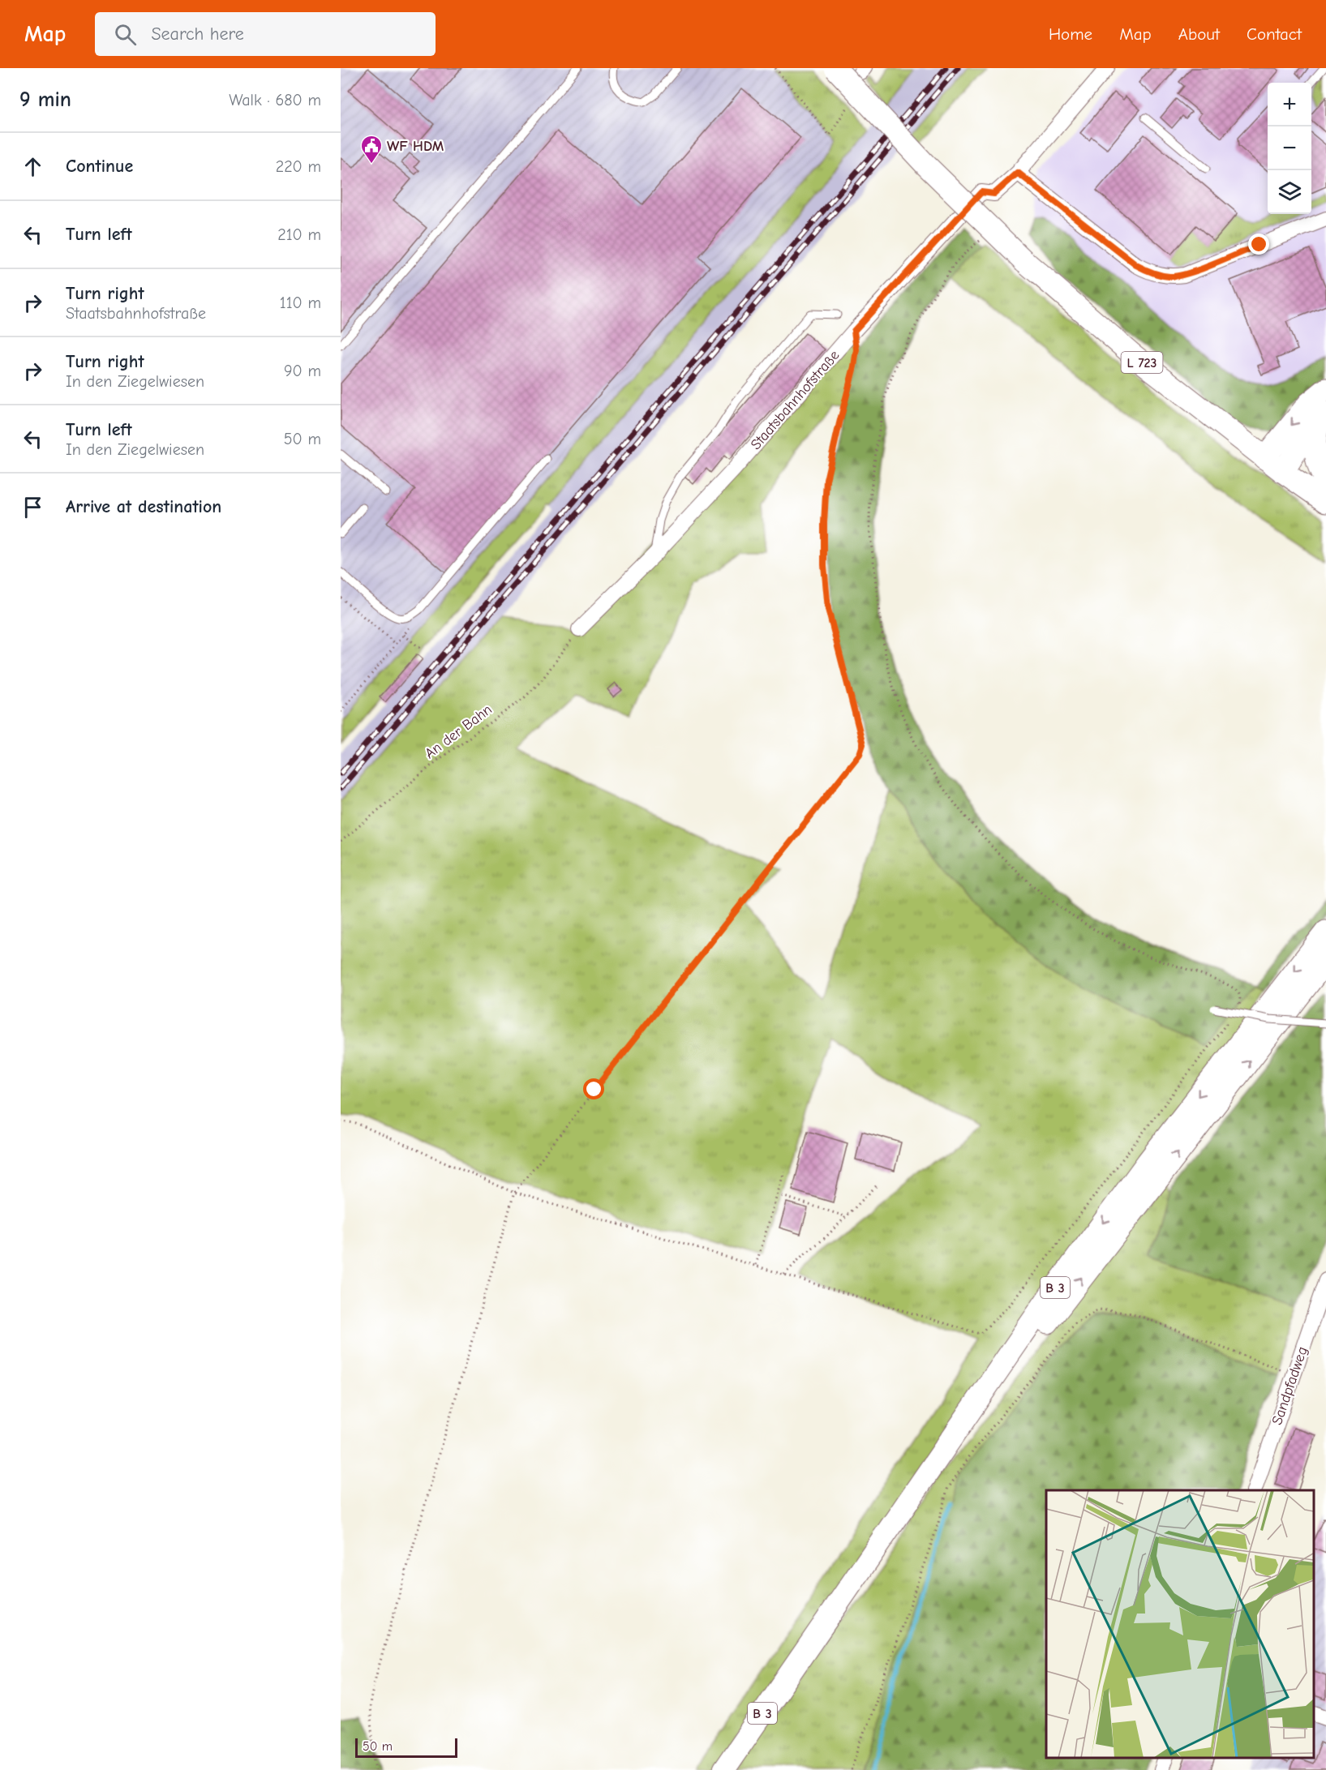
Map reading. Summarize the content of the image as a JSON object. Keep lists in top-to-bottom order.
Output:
{
  "streets": {
    "main road": ["L 723", "B 3"],
    "street": ["Staatsbahnhofstraße", "Sandpfadweg"],
    "path": ["An der Bahn"]
  },
  "crossings": [
    ["Staatsbahnhofstraße", "An der Bahn"]
  ],
  "places": {
    "public building": ["WF HDM"]
  },
  "scale_bar": "50 m",
  "page": {
    "header": "Map",
    "search": "Search here",
    "nav": [
      "Home",
      "Map",
      "About",
      "Contact"
    ],
    "heading": ["9 min", "Walk · 680 m"],
    "map_buttons": ["+", "−"],
    "list": [
      ["Continue", "220 m"],
      ["Turn left", "210 m"],
      ["Turn right", "Staatsbahnhofstraße", "110 m"],
      ["Turn right", "In den Ziegelwiesen", "90 m"],
      ["Turn left", "In den Ziegelwiesen", "50 m"],
      "Arrive at destination"
    ],
    "scale": "50 m"
  }
}
